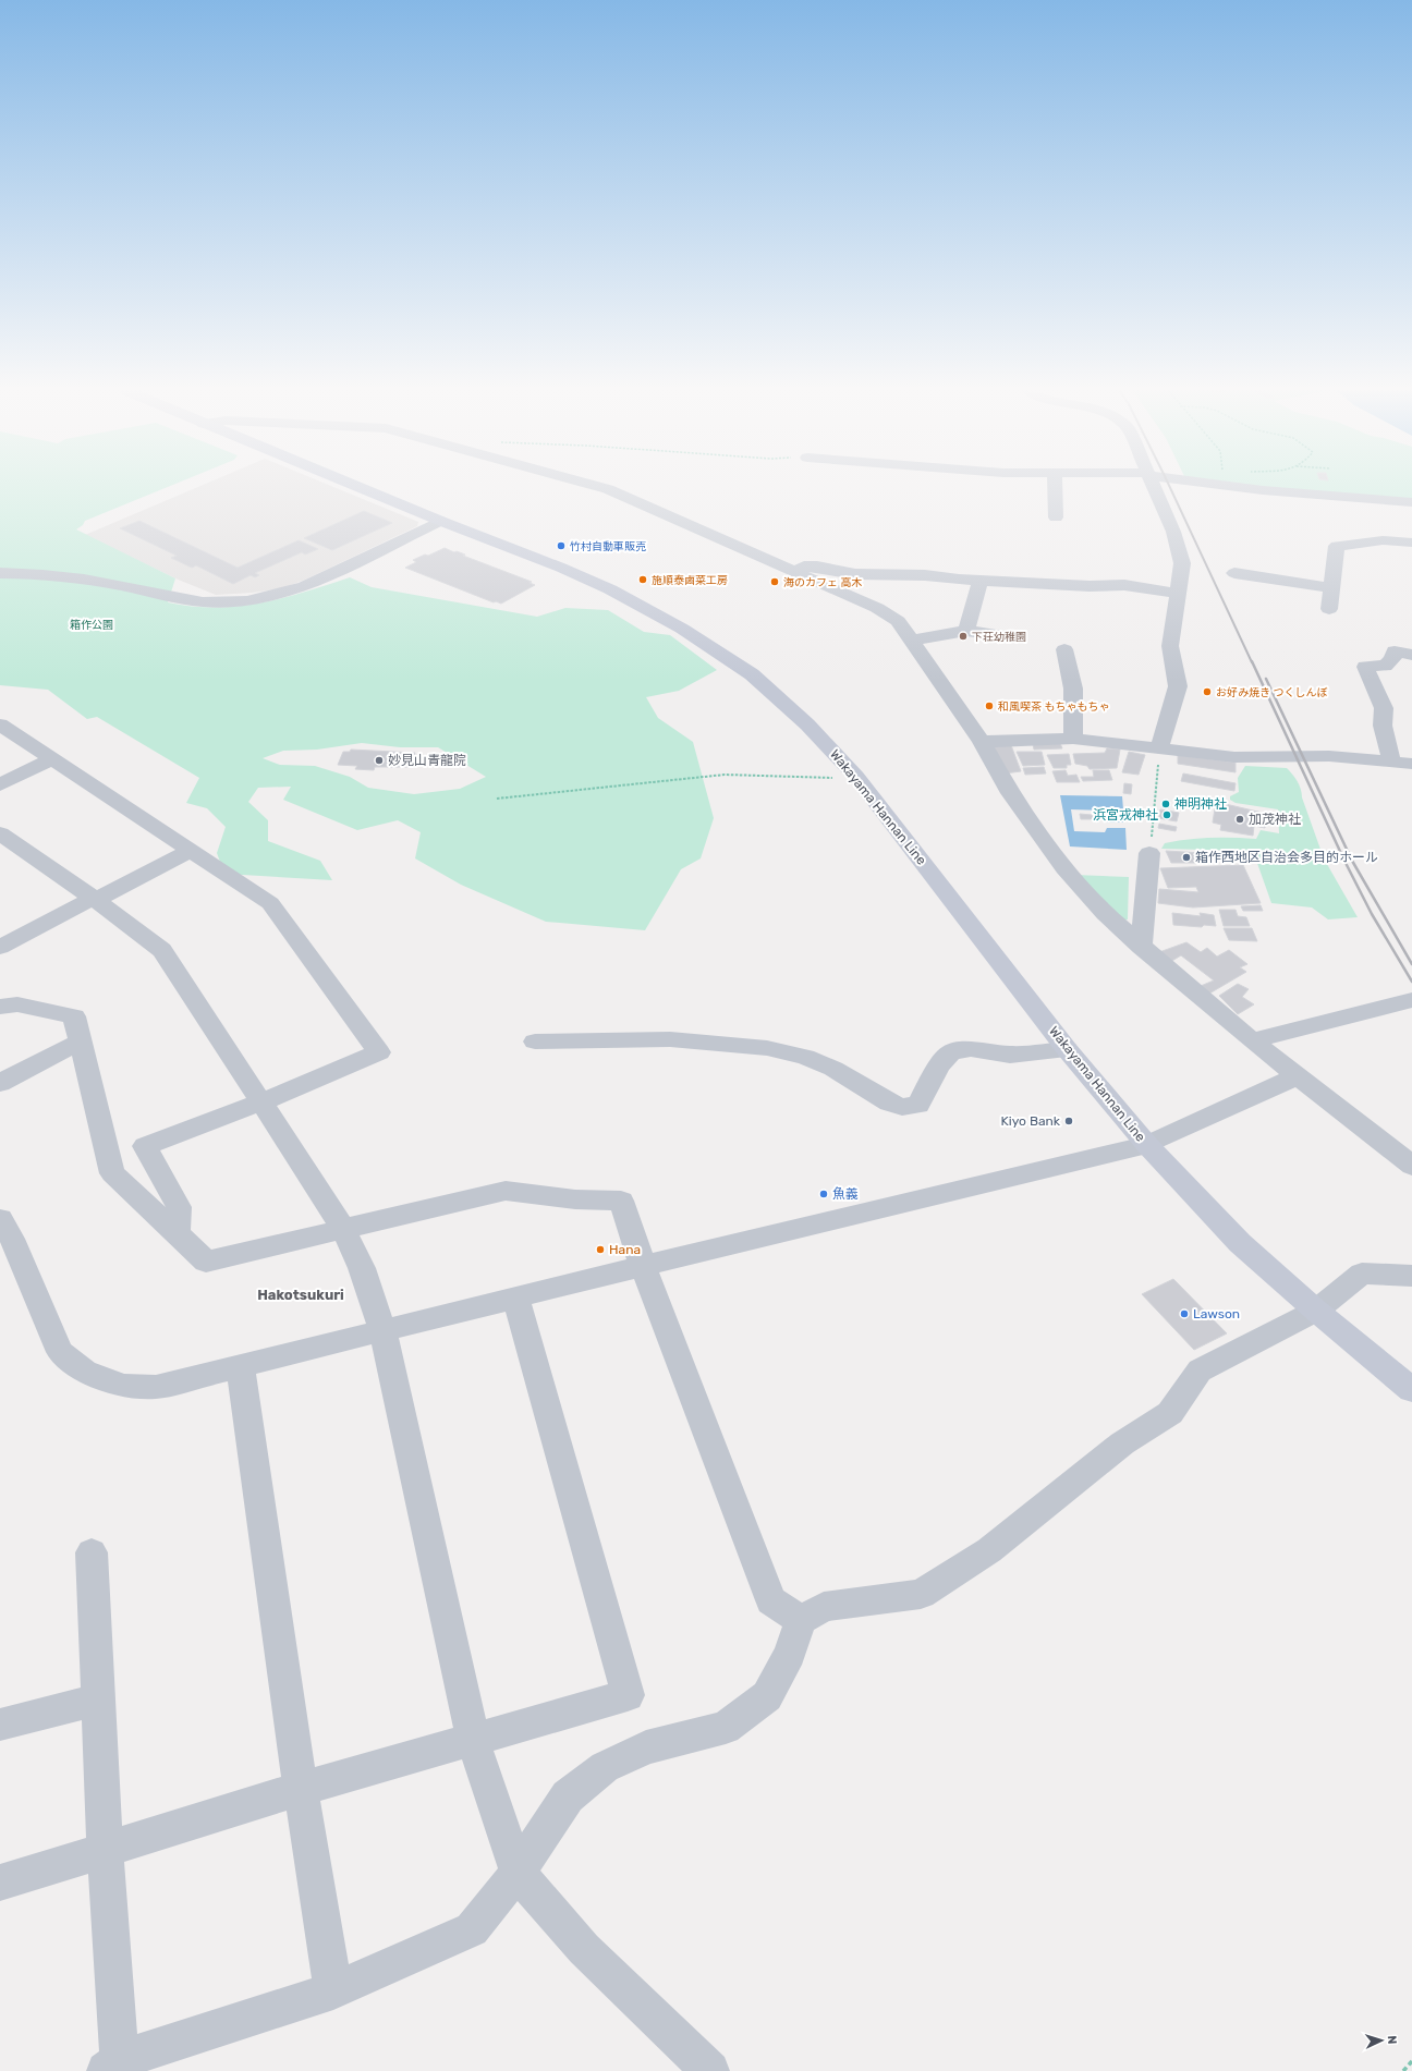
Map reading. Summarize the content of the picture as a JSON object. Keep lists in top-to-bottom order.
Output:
{
  "streets": {
    "main road": ["Wakayama Hannan Line"]
  },
  "districts": ["Hakotsukuri"],
  "parks": ["箱作公園"],
  "places": [
    "竹村自動車販売",
    "施順泰鹵菜工房",
    "海のカフェ 高木",
    "下荘幼稚園",
    "お好み焼き つくしんぼ",
    "和風喫茶 もちゃもちゃ",
    "妙見山青龍院",
    "神明神社",
    "浜宮戎神社",
    "加茂神社",
    "箱作西地区自治会多目的ホール",
    "Kiyo Bank",
    "魚義",
    "Hana",
    "Lawson"
  ],
  "north": "right"
}
